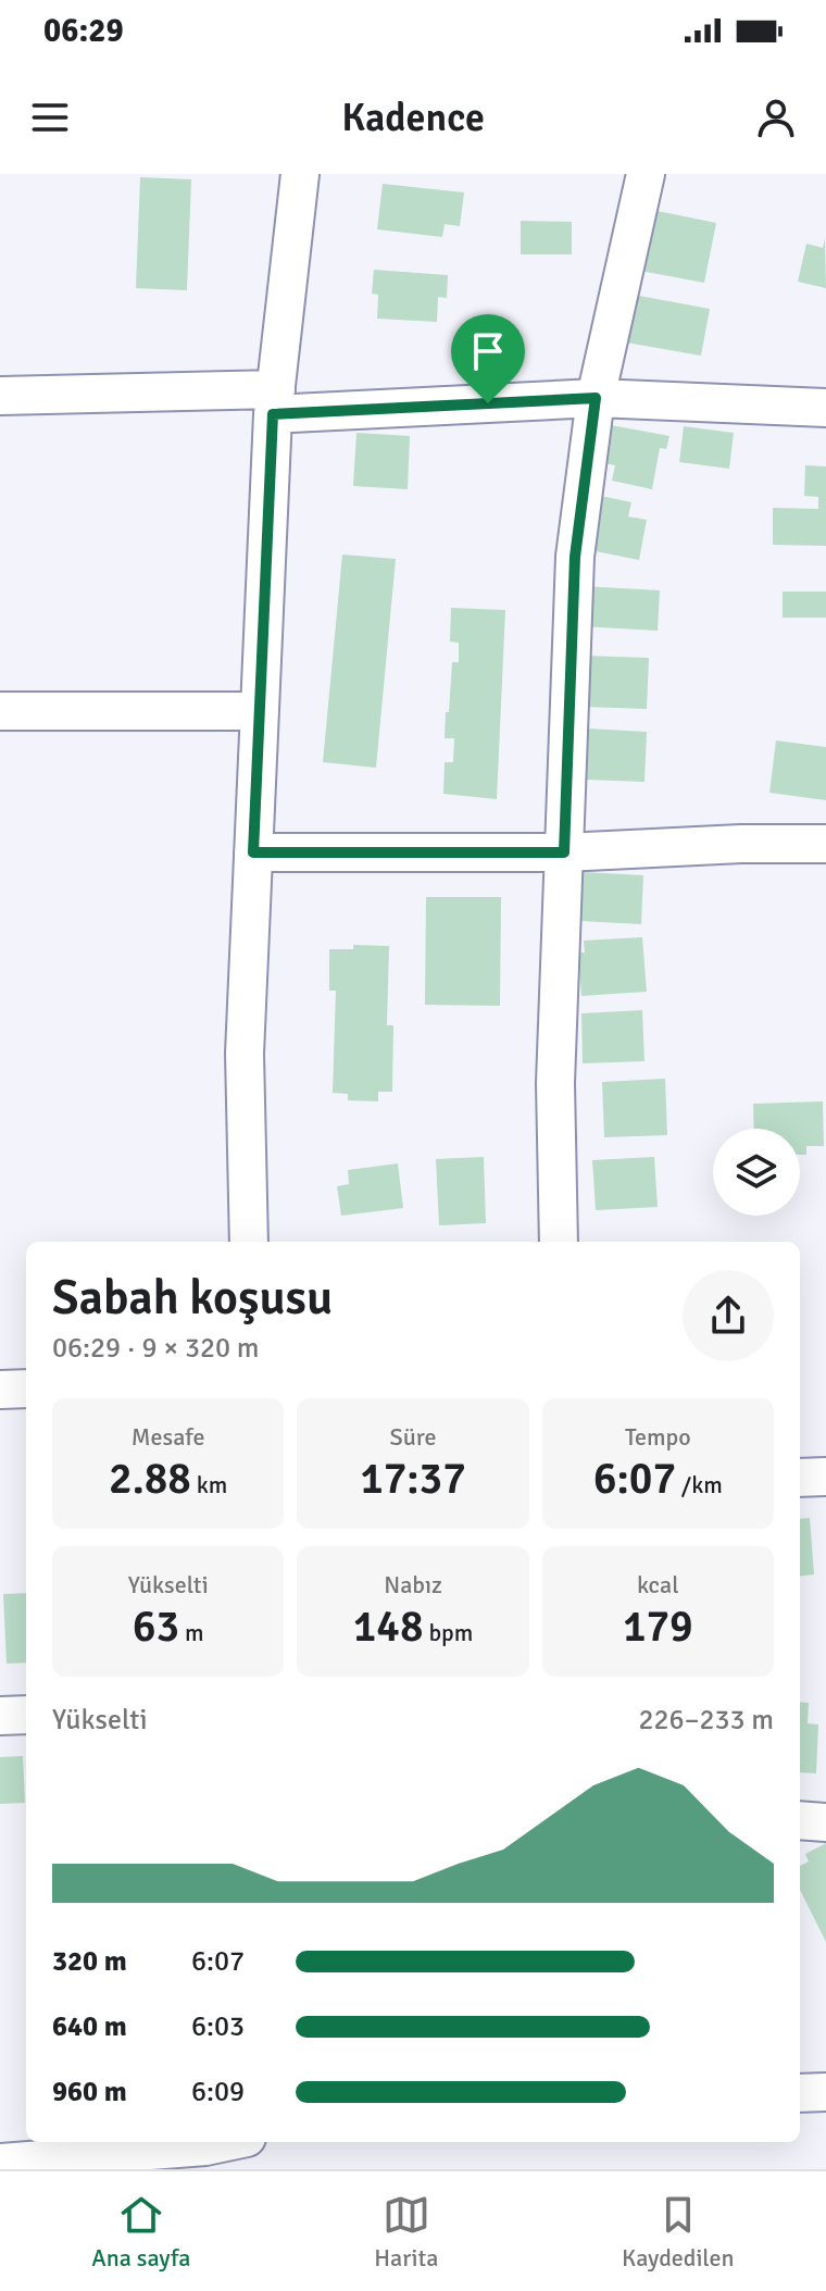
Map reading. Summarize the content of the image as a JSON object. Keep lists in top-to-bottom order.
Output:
{
  "page": {
    "status": "06:29",
    "header": "Kadence",
    "heading": ["Sabah koşusu", "06:29 · 9 × 320 m"],
    "stats": [
      ["Mesafe", "2.88 km"],
      ["Süre", "17:37"],
      ["Tempo", "6:07 /km"],
      ["Yükselti", "63 m"],
      ["Nabız", "148 bpm"],
      ["kcal", "179"]
    ],
    "chart": ["Yükselti", "226–233 m"],
    "list": [
      {
        "name": "320 m",
        "note": "6:07"
      },
      {
        "name": "640 m",
        "note": "6:03"
      },
      {
        "name": "960 m",
        "note": "6:09"
      }
    ],
    "tabs": ["Ana sayfa", "Harita", "Kaydedilen"]
  }
}
